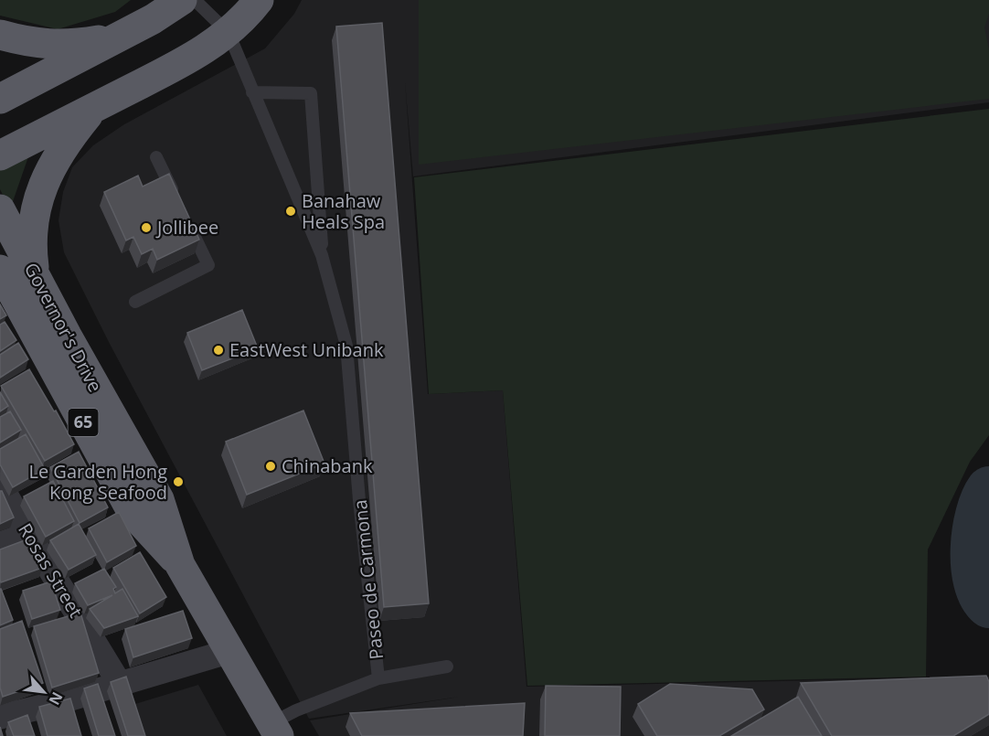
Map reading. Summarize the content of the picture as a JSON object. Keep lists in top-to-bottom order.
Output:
{
  "streets": {
    "highway": ["Governor's Drive", "65"],
    "street": ["Rosas Street"],
    "lane": ["Paseo de Carmona"]
  },
  "crossings": [
    ["Governor's Drive", "Paseo de Carmona"]
  ],
  "places": [
    "Banahaw Heals Spa",
    "Jollibee",
    "EastWest Unibank",
    "Chinabank",
    "Le Garden Hong Kong Seafood"
  ],
  "north": "bottom right"
}
